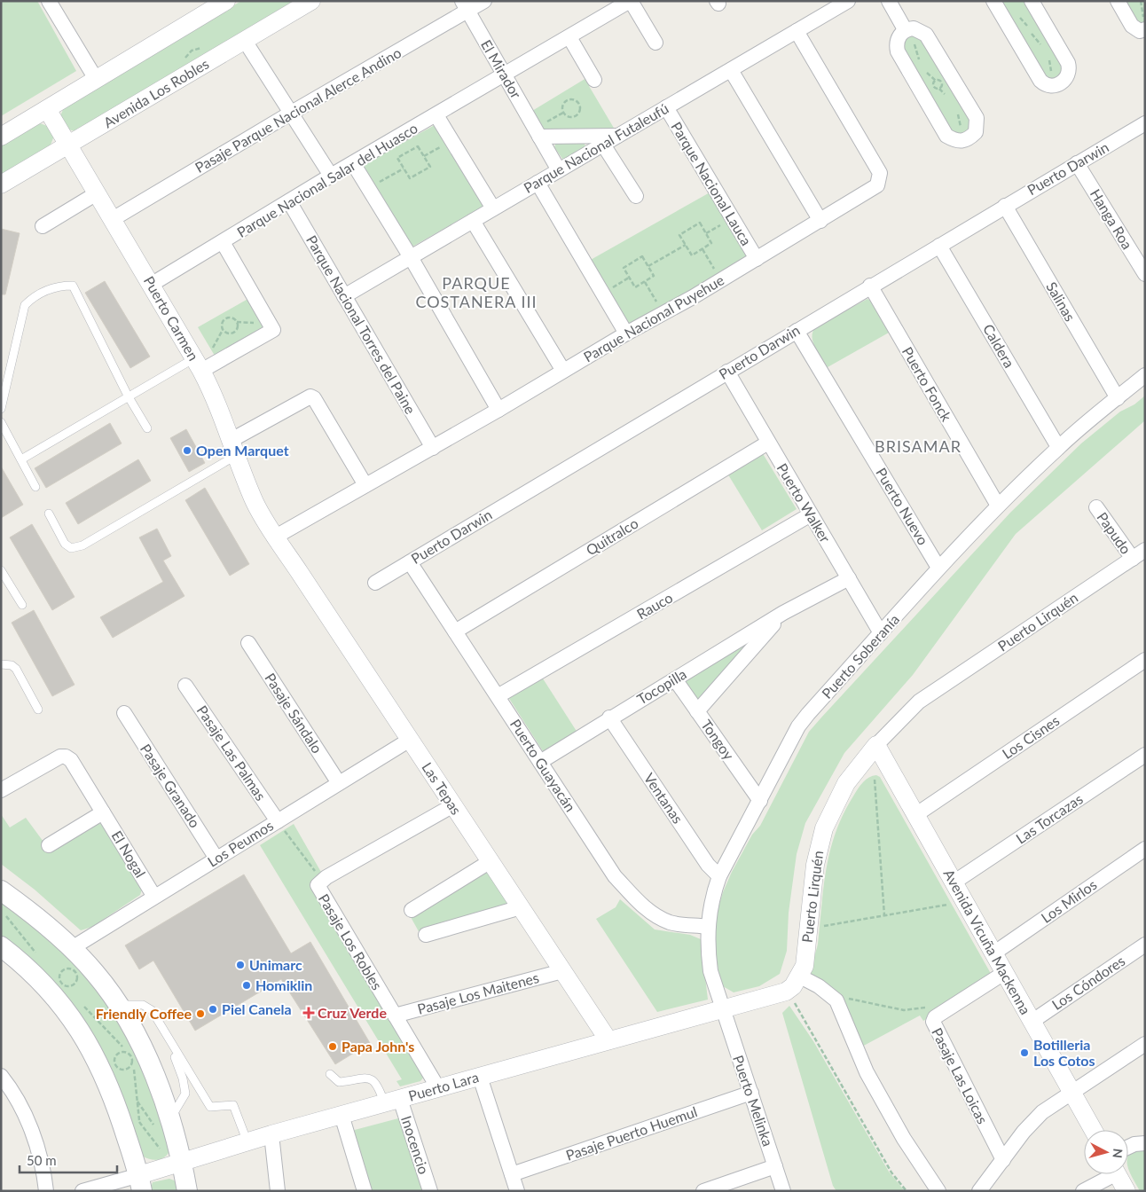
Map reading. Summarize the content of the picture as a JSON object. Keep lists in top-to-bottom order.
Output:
{
  "streets": {
    "street": [
      "El Mirador",
      "Avenida Los Robles",
      "Pasaje Parque Nacional Alerce Andino",
      "Parque Nacional Futaleufú",
      "Puerto Darwin",
      "Parque Nacional Salar del Huasco",
      "Parque Nacional Lauca",
      "Hanga Roa",
      "Salinas",
      "Puerto Carmen",
      "Parque Nacional Puyehue",
      "Parque Nacional Torres del Paine",
      "Caldera",
      "Puerto Fonck",
      "Puerto Walker",
      "Puerto Nuevo",
      "Papudo",
      "Quitralco",
      "Rauco",
      "Puerto Lirquén",
      "Puerto Soberanía",
      "Tocopilla",
      "Pasaje Sándalo",
      "Los Cisnes",
      "Tongoy",
      "Pasaje Las Palmas",
      "Puerto Guayacán",
      "Pasaje Granado",
      "Las Tepas",
      "Ventanas",
      "Las Torcazas",
      "Los Peumos",
      "El Nogal",
      "Los Mirlos",
      "Pasaje Los Robles",
      "Avenida Vicuña Mackenna",
      "Los Cóndores",
      "Pasaje Los Maitenes",
      "Pasaje Las Loicas",
      "Puerto Lara",
      "Puerto Melinka",
      "Pasaje Puerto Huemul",
      "Inocencio"
    ]
  },
  "crossings": [
    ["El Mirador", "Pasaje Parque Nacional Alerce Andino"],
    ["El Mirador", "Parque Nacional Futaleufú"],
    ["El Mirador", "Parque Nacional Salar del Huasco"],
    ["Avenida Los Robles", "Puerto Carmen"],
    ["Pasaje Parque Nacional Alerce Andino", "Puerto Carmen"],
    ["Parque Nacional Futaleufú", "Parque Nacional Lauca"],
    ["Parque Nacional Futaleufú", "Parque Nacional Puyehue"],
    ["Parque Nacional Futaleufú", "Parque Nacional Torres del Paine"],
    ["Puerto Darwin", "Hanga Roa"],
    ["Puerto Darwin", "Salinas"],
    ["Puerto Darwin", "Caldera"],
    ["Puerto Darwin", "Puerto Fonck"],
    ["Puerto Darwin", "Puerto Walker"],
    ["Puerto Darwin", "Puerto Nuevo"],
    ["Puerto Darwin", "Puerto Guayacán"],
    ["Parque Nacional Salar del Huasco", "Puerto Carmen"],
    ["Parque Nacional Salar del Huasco", "Parque Nacional Torres del Paine"],
    ["Parque Nacional Lauca", "Parque Nacional Puyehue"],
    ["Salinas", "Puerto Soberanía"],
    ["Puerto Carmen", "Parque Nacional Puyehue"],
    ["Puerto Carmen", "Las Tepas"],
    ["Parque Nacional Puyehue", "Parque Nacional Torres del Paine"],
    ["Parque Nacional Puyehue", "Las Tepas"],
    ["Caldera", "Puerto Soberanía"],
    ["Puerto Fonck", "Puerto Soberanía"],
    ["Puerto Walker", "Quitralco"],
    ["Puerto Walker", "Rauco"],
    ["Puerto Walker", "Puerto Soberanía"],
    ["Puerto Walker", "Tocopilla"],
    ["Puerto Nuevo", "Puerto Soberanía"],
    ["Papudo", "Puerto Lirquén"],
    ["Quitralco", "Puerto Guayacán"],
    ["Rauco", "Puerto Guayacán"],
    ["Puerto Lirquén", "Avenida Vicuña Mackenna"],
    ["Puerto Lirquén", "Puerto Lara"],
    ["Puerto Soberanía", "Tongoy"],
    ["Puerto Soberanía", "Puerto Guayacán"],
    ["Puerto Soberanía", "Ventanas"],
    ["Puerto Soberanía", "Puerto Lara"],
    ["Puerto Soberanía", "Puerto Melinka"],
    ["Tocopilla", "Tongoy"],
    ["Tocopilla", "Puerto Guayacán"],
    ["Tocopilla", "Ventanas"],
    ["Pasaje Sándalo", "Los Peumos"],
    ["Los Cisnes", "Avenida Vicuña Mackenna"],
    ["Pasaje Las Palmas", "Los Peumos"],
    ["Pasaje Granado", "Los Peumos"],
    ["Las Tepas", "Los Peumos"],
    ["Las Tepas", "Pasaje Los Robles"],
    ["Las Tepas", "Pasaje Los Maitenes"],
    ["Las Tepas", "Puerto Lara"],
    ["Las Torcazas", "Avenida Vicuña Mackenna"],
    ["Los Peumos", "El Nogal"],
    ["Los Mirlos", "Avenida Vicuña Mackenna"],
    ["Pasaje Los Robles", "Pasaje Los Maitenes"],
    ["Pasaje Los Robles", "Puerto Lara"],
    ["Avenida Vicuña Mackenna", "Los Cóndores"],
    ["Avenida Vicuña Mackenna", "Pasaje Las Loicas"],
    ["Puerto Lara", "Puerto Melinka"],
    ["Puerto Lara", "Inocencio"],
    ["Puerto Melinka", "Pasaje Puerto Huemul"]
  ],
  "districts": ["PARQUE COSTANERA III", "BRISAMAR"],
  "places": {
    "other": [
      "Open Marquet",
      "Unimarc",
      "Homiklin",
      "Piel Canela",
      "Friendly Coffee",
      "Papa John's",
      "Botilleria Los Cotos"
    ],
    "health": ["Cruz Verde"]
  },
  "scale_bar": "50 m",
  "north": "right"
}
